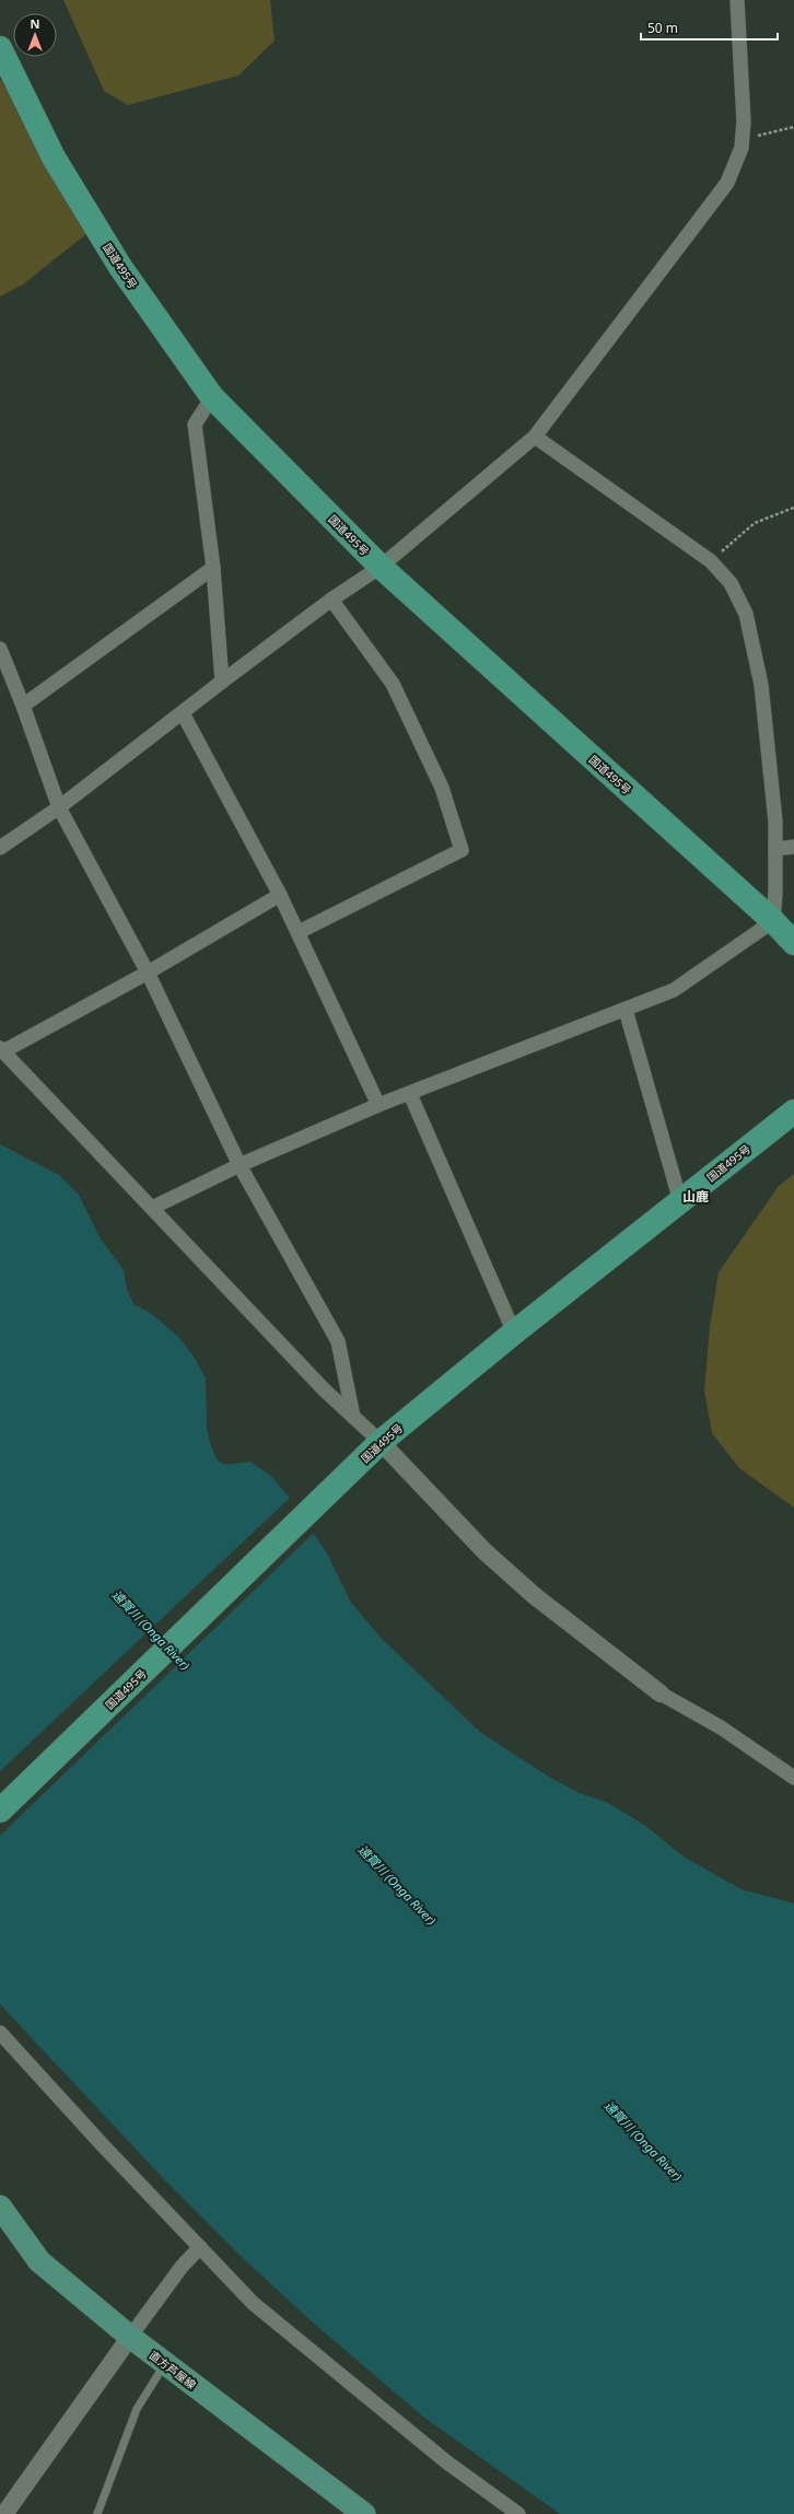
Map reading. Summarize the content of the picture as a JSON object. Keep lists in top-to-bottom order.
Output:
{
  "streets": {
    "highway": ["国道495号"],
    "main road": ["直方芦屋線"]
  },
  "districts": ["山鹿"],
  "water": ["遠賀川 (Onga River)"],
  "scale_bar": "50 m",
  "north": "top"
}
